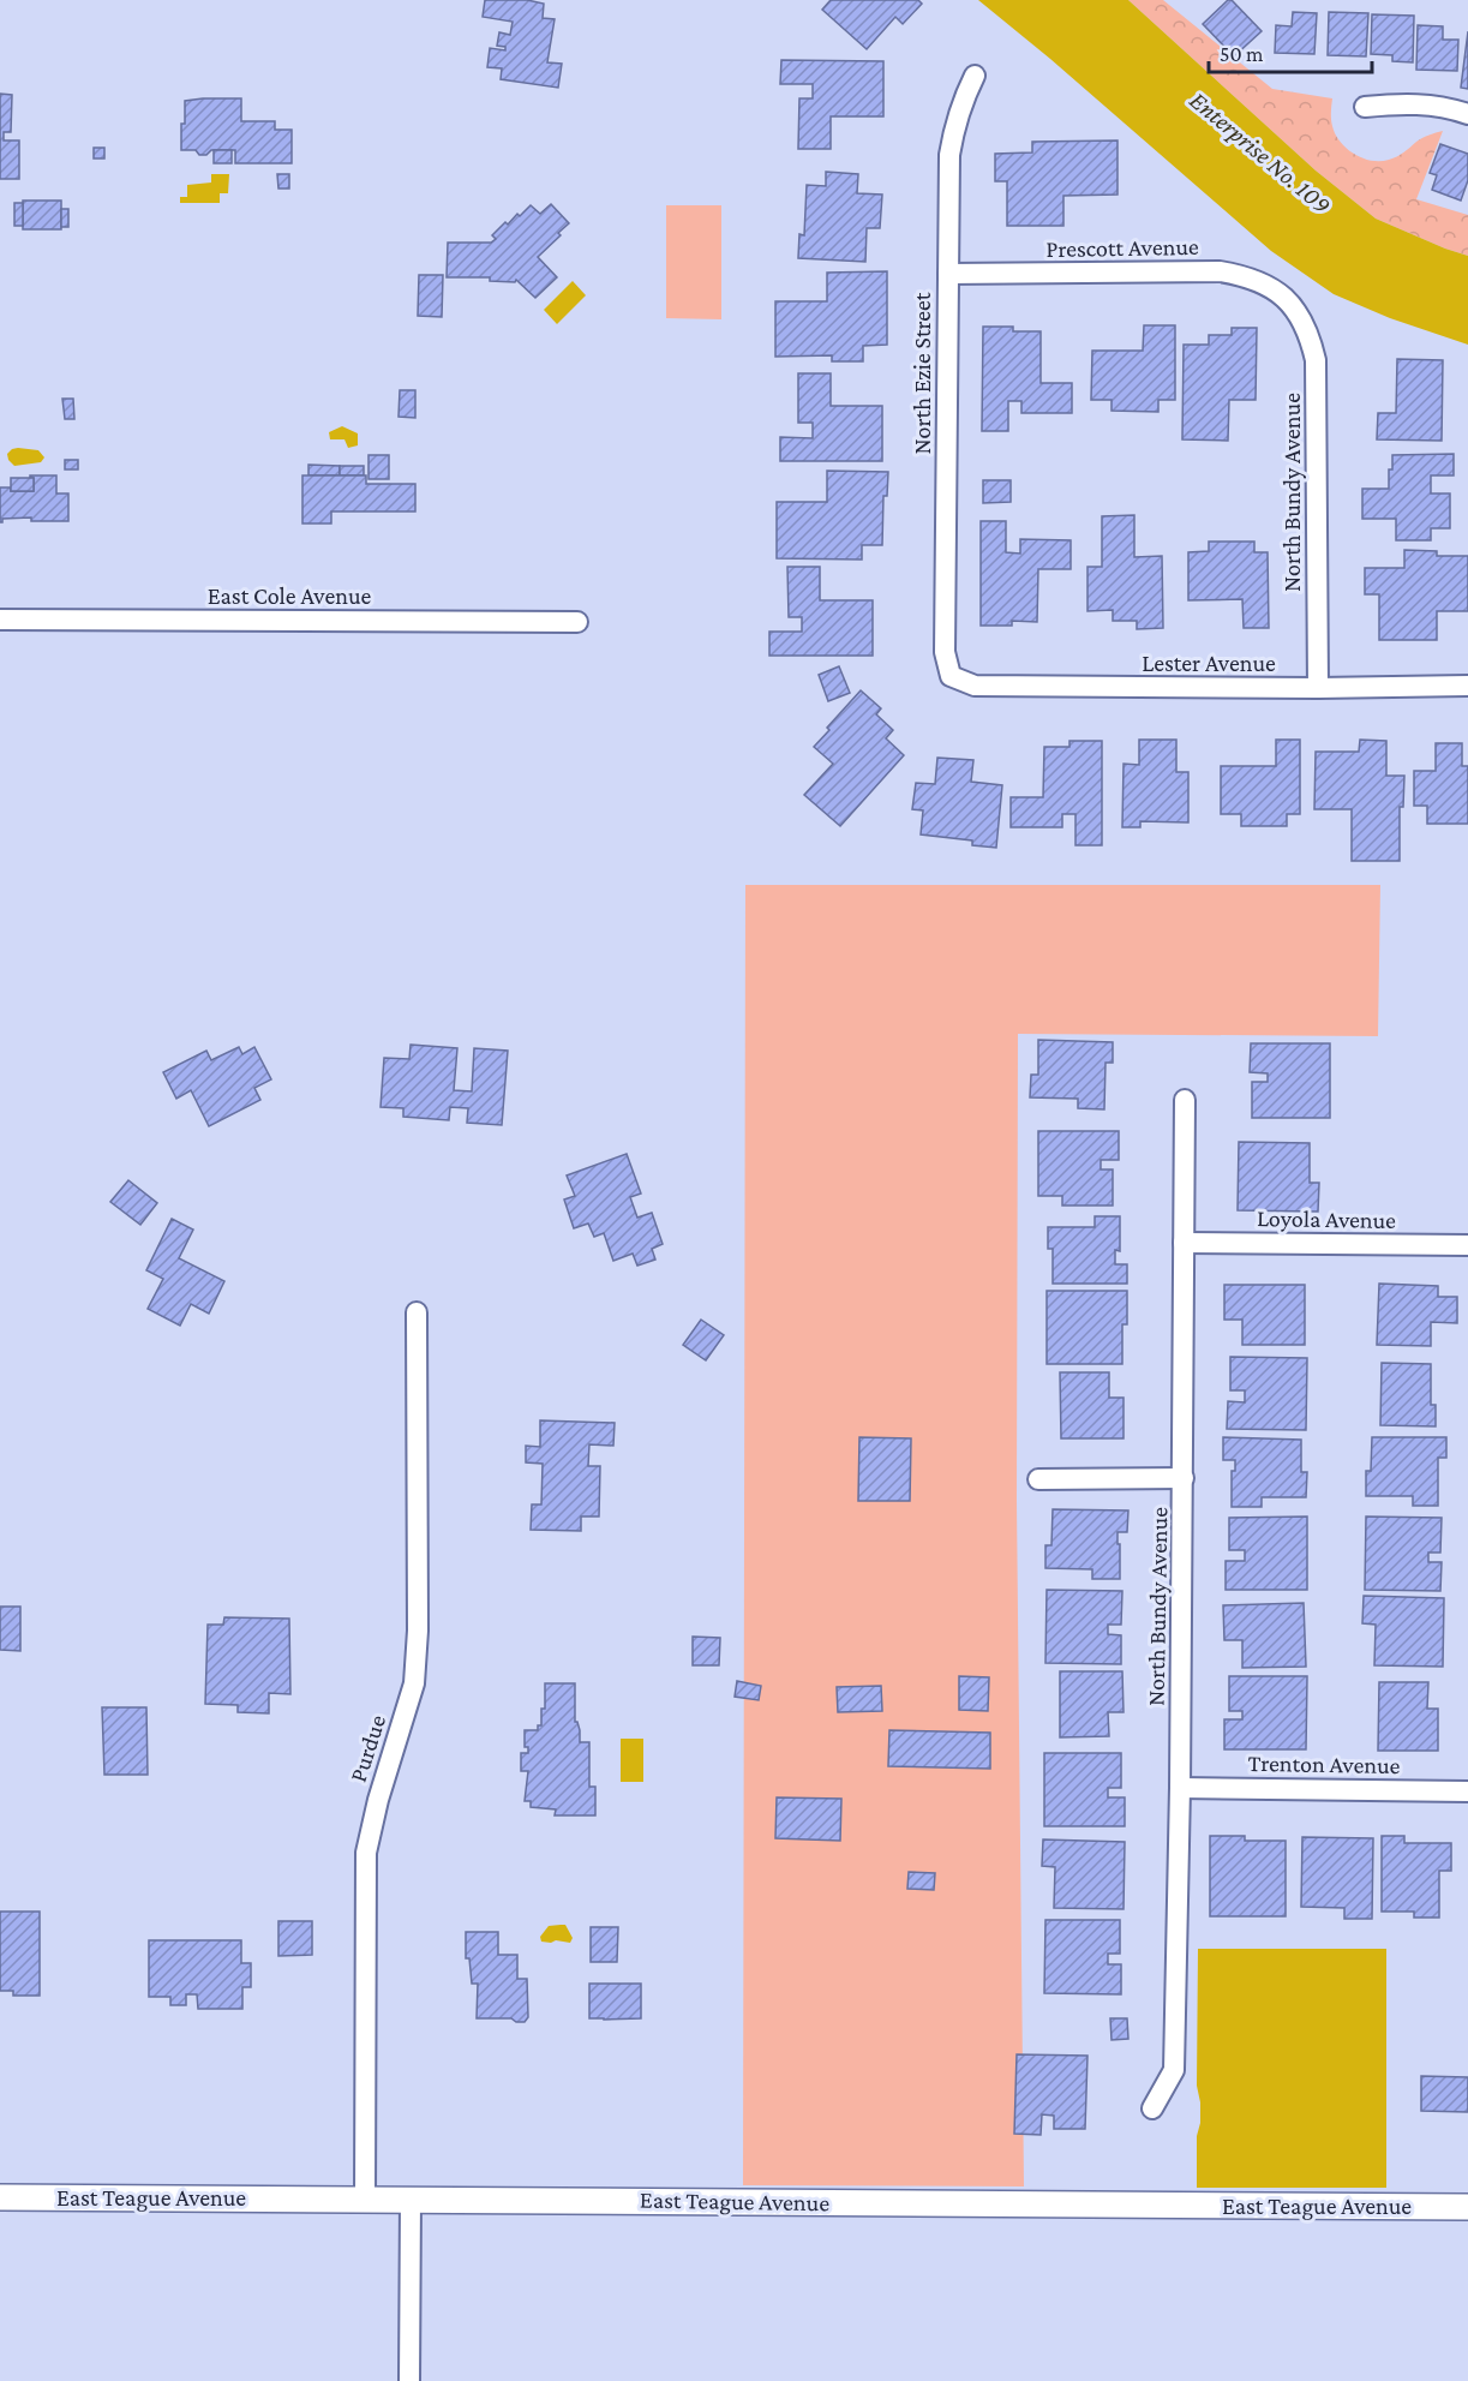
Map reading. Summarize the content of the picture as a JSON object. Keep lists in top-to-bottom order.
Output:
{
  "streets": {
    "street": [
      "Prescott Avenue",
      "North Ezie Street",
      "North Bundy Avenue",
      "East Cole Avenue",
      "Lester Avenue",
      "Loyola Avenue",
      "Purdue",
      "Trenton Avenue",
      "East Teague Avenue"
    ]
  },
  "crossings": [
    ["Prescott Avenue", "North Ezie Street"],
    ["Prescott Avenue", "North Bundy Avenue"],
    ["North Ezie Street", "Lester Avenue"],
    ["North Bundy Avenue", "Lester Avenue"],
    ["North Bundy Avenue", "Loyola Avenue"],
    ["North Bundy Avenue", "Trenton Avenue"],
    ["Purdue", "East Teague Avenue"]
  ],
  "water": ["Enterprise No. 109"],
  "scale_bar": "50 m"
}
